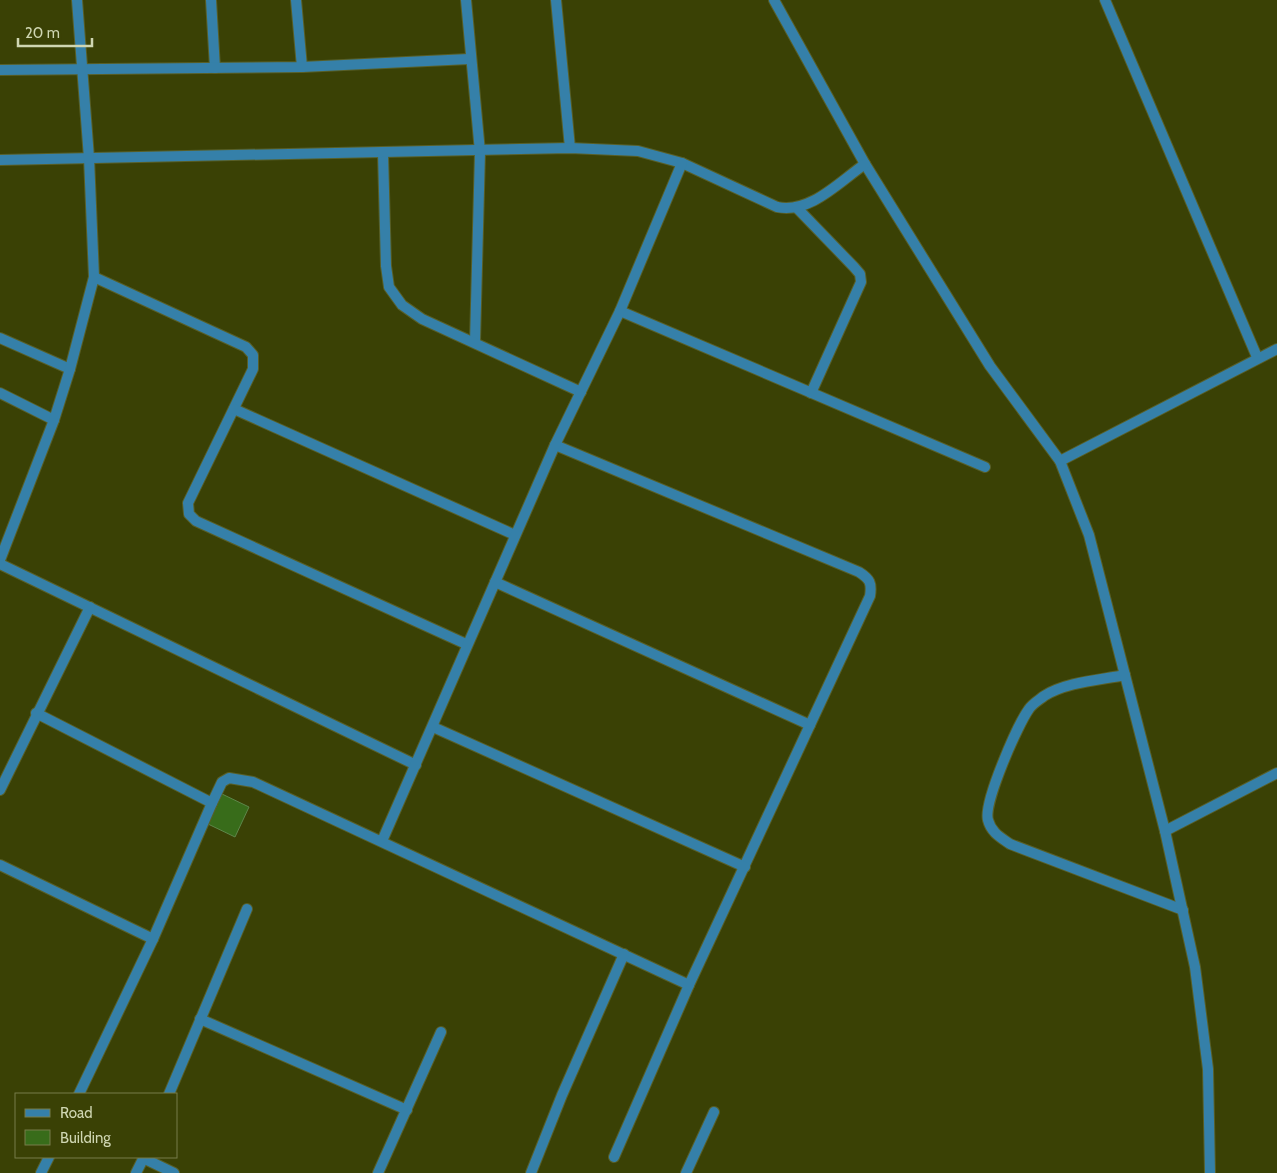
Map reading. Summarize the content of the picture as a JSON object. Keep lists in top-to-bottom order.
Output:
{
  "legend": ["Road", "Building"],
  "scale_bar": "20 m"
}
